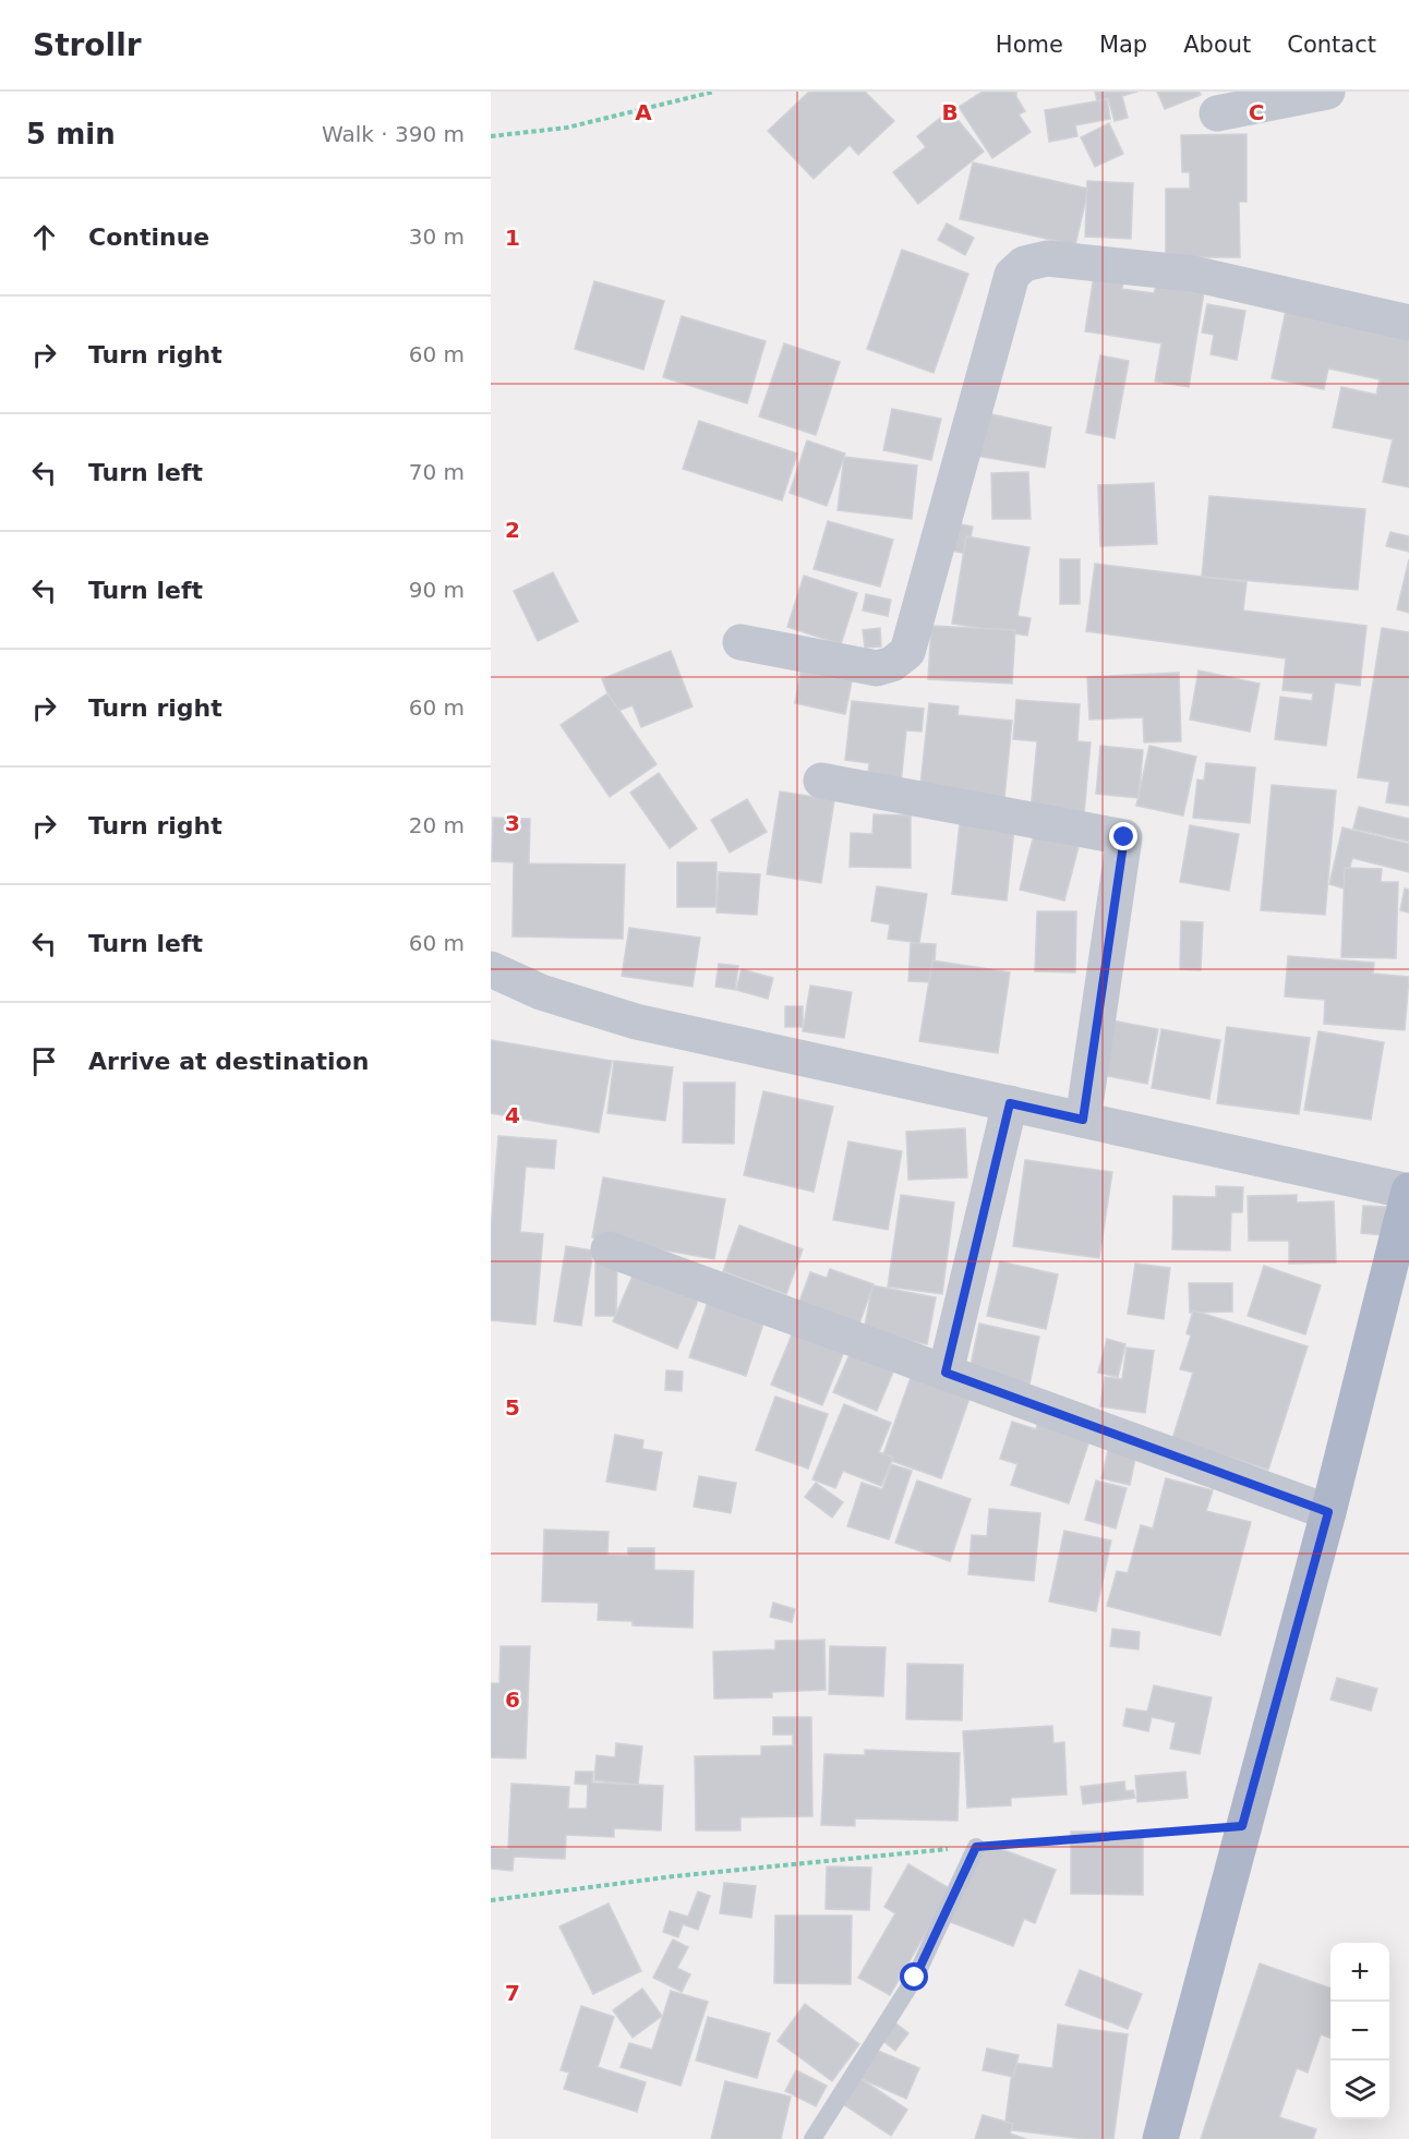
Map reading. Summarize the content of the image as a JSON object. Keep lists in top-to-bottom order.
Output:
{
  "page": {
    "header": "Strollr",
    "nav": [
      "Home",
      "Map",
      "About",
      "Contact"
    ],
    "heading": ["5 min", "Walk · 390 m"],
    "list": [
      ["Continue", "30 m"],
      ["Turn right", "60 m"],
      ["Turn left", "70 m"],
      ["Turn left", "90 m"],
      ["Turn right", "60 m"],
      ["Turn right", "20 m"],
      ["Turn left", "60 m"],
      "Arrive at destination"
    ],
    "map_buttons": ["+", "−"]
  },
  "grid": {
    "columns": ["A", "B", "C"],
    "rows": [
      "1",
      "2",
      "3",
      "4",
      "5",
      "6",
      "7"
    ]
  }
}
